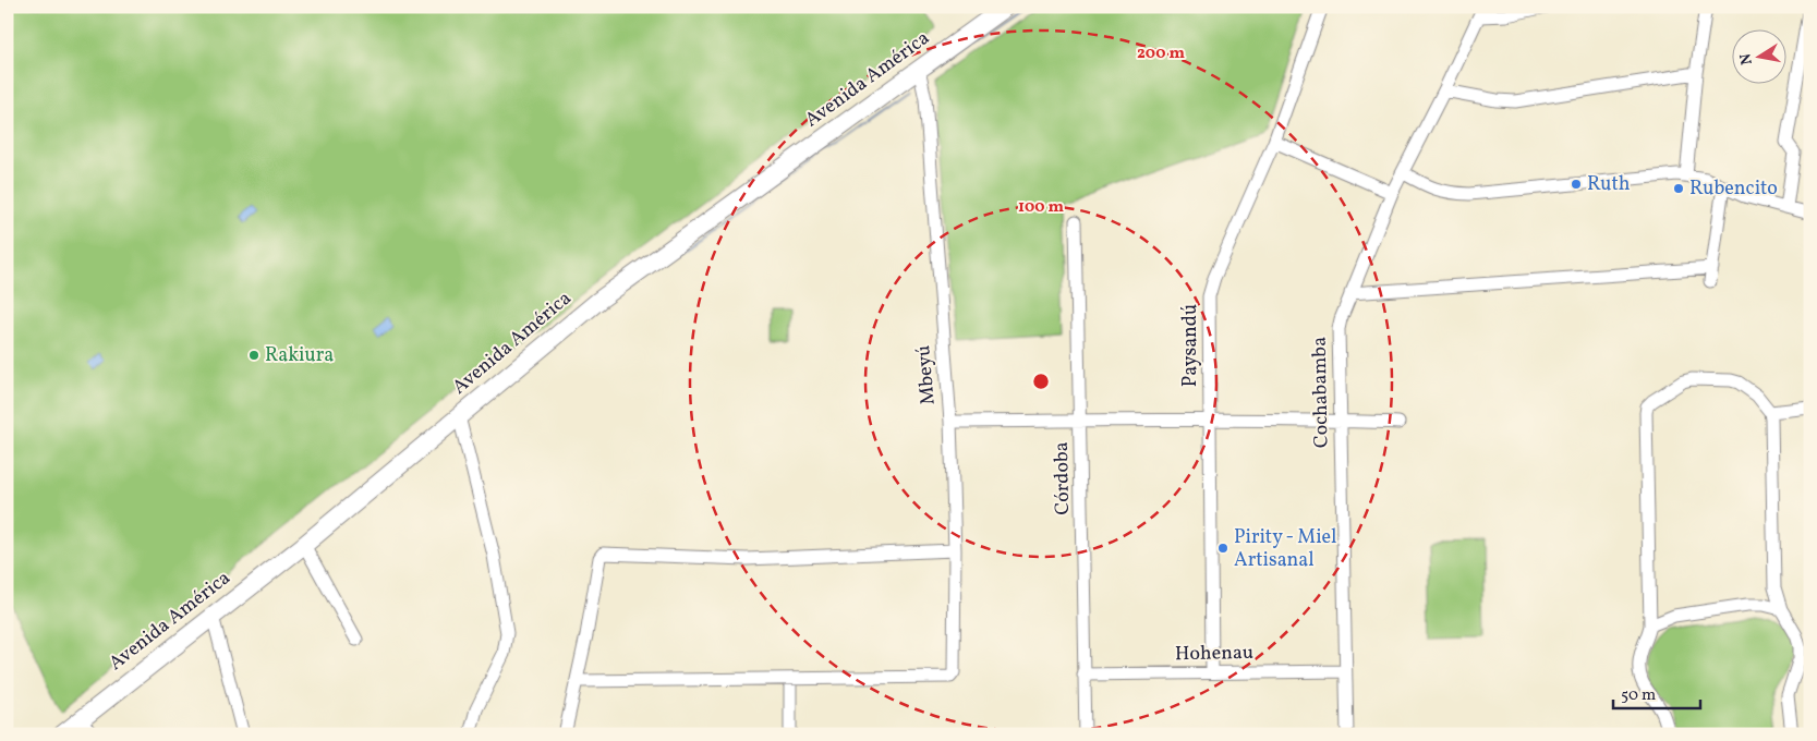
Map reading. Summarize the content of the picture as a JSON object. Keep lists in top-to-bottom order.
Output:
{
  "streets": {
    "main road": ["Avenida América"],
    "street": [
      "Paysandú",
      "Mbeyú",
      "Cochabamba",
      "Córdoba",
      "Hohenau"
    ]
  },
  "crossings": [
    ["Avenida América", "Mbeyú"],
    ["Paysandú", "Hohenau"],
    ["Cochabamba", "Hohenau"],
    ["Córdoba", "Hohenau"]
  ],
  "places": [
    "Ruth",
    "Rubencito",
    "Rakiura",
    "Pirity - Miel Artisanal"
  ],
  "scale_bar": "50 m",
  "north": "left",
  "rings": ["200 m", "100 m"]
}
